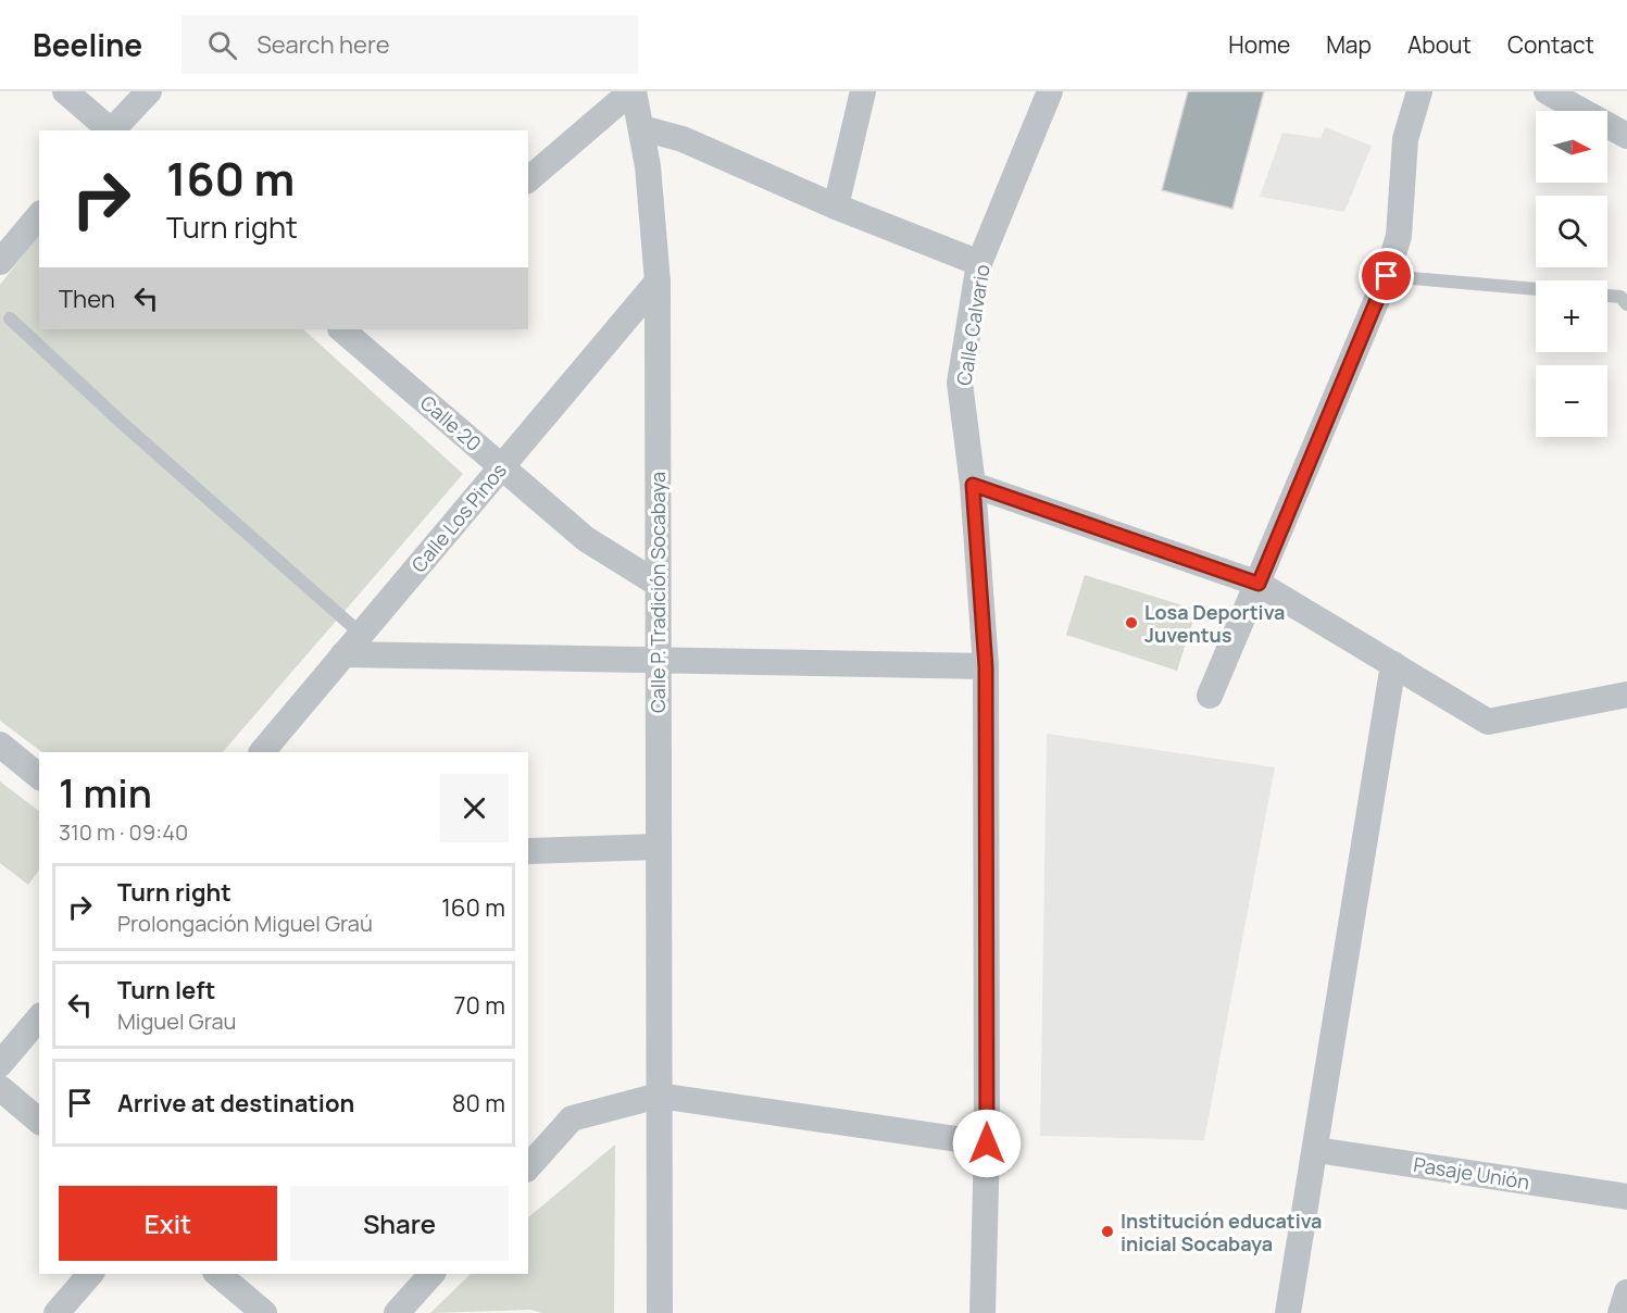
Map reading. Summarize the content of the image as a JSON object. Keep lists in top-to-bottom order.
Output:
{
  "streets": {
    "street": [
      "Calle Calvario",
      "Calle 20",
      "Calle Los Pinos",
      "Calle P. Tradición Socabaya",
      "Pasaje Unión"
    ]
  },
  "crossings": [
    ["Calle 20", "Calle Los Pinos"],
    ["Calle 20", "Calle P. Tradición Socabaya"],
    ["Calle Los Pinos", "Calle P. Tradición Socabaya"]
  ],
  "places": ["Losa Deportiva Juventus", "Institución educativa inicial Socabaya"],
  "north": "right",
  "page": {
    "header": "Beeline",
    "search": "Search here",
    "nav": [
      "Home",
      "Map",
      "About",
      "Contact"
    ],
    "map_buttons": ["+", "−"],
    "turn": ["160 m", "Turn right"],
    "then": "Then",
    "heading": ["1 min", "310 m · 09:40"],
    "list": [
      {
        "name": "Turn right",
        "note": "Prolongación Miguel Graú",
        "value": "160 m"
      },
      {
        "name": "Turn left",
        "note": "Miguel Grau",
        "value": "70 m"
      },
      {
        "name": "Arrive at destination",
        "value": "80 m"
      }
    ],
    "buttons": ["Exit", "Share"]
  }
}
